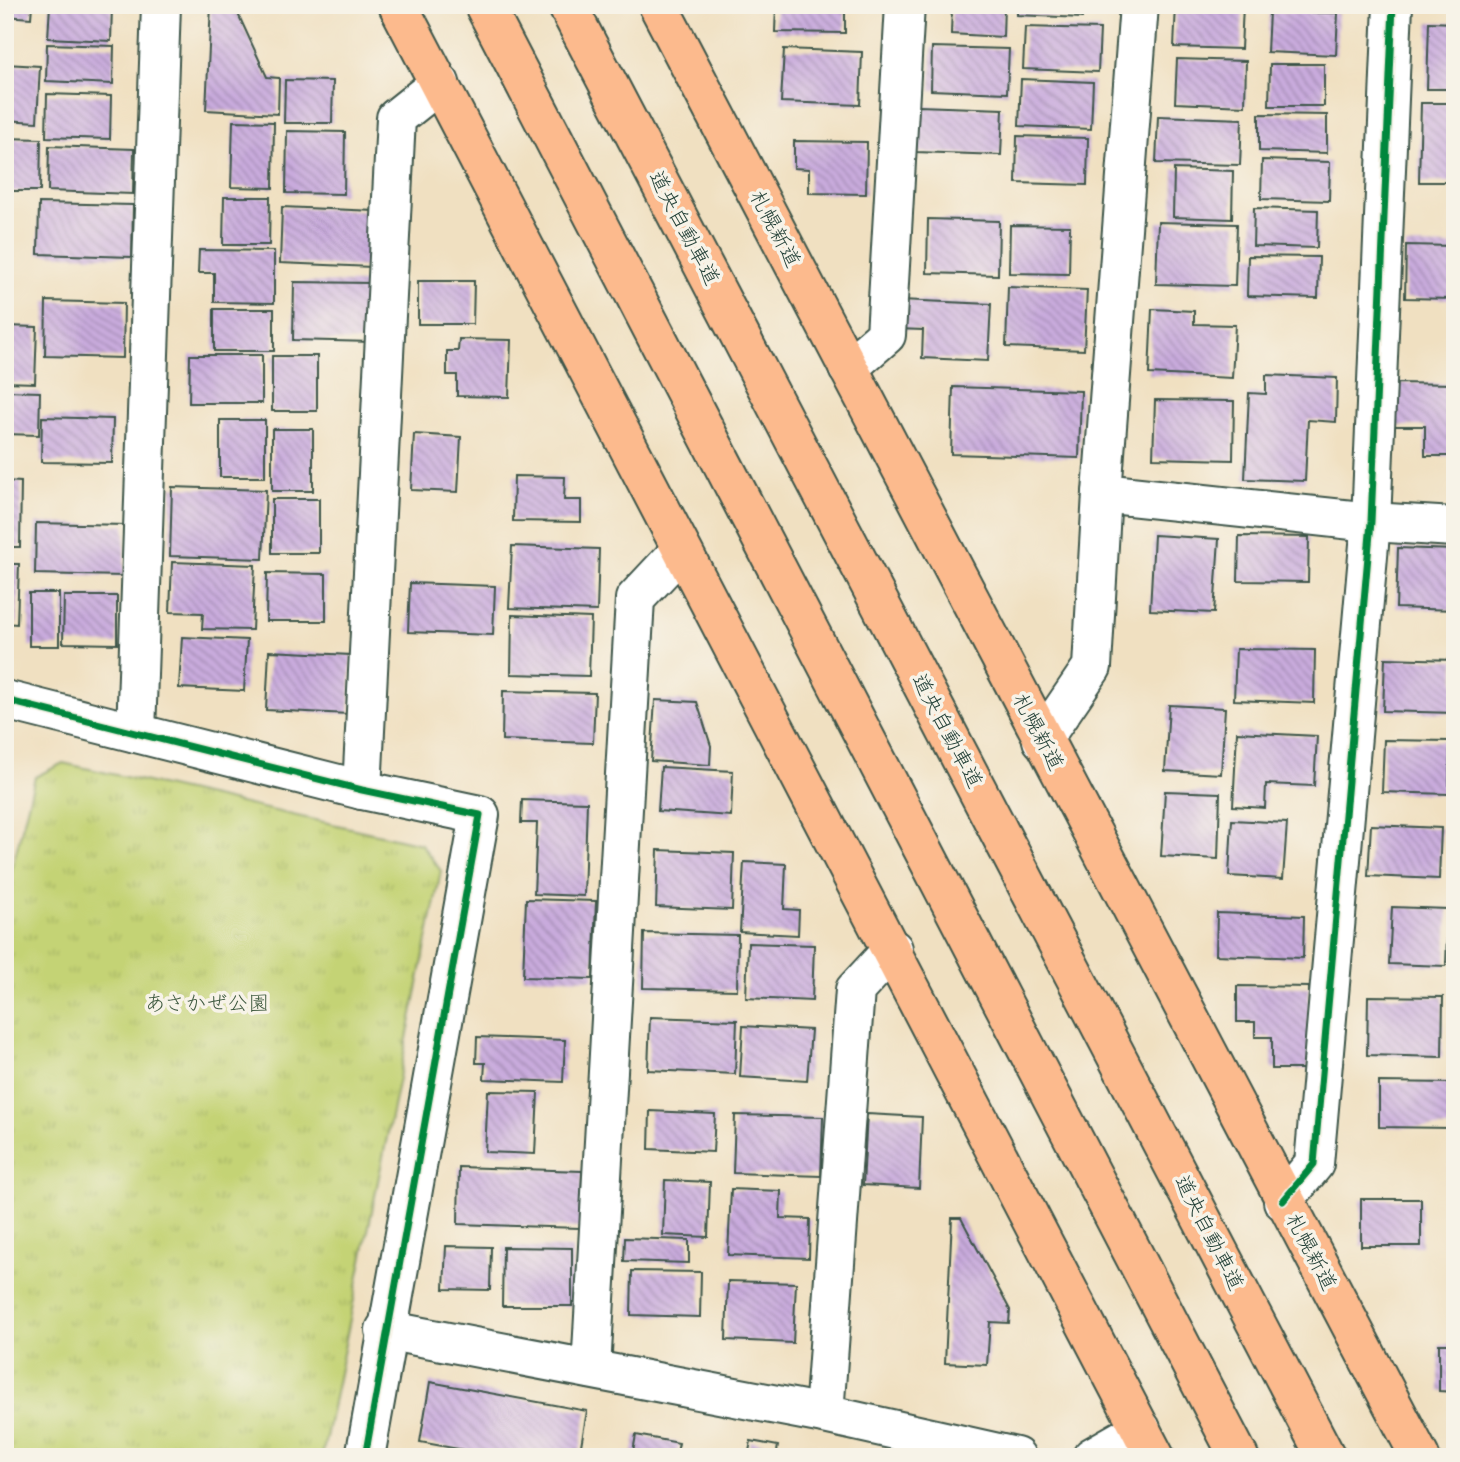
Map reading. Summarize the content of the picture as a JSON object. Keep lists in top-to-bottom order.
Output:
{
  "streets": {
    "highway": ["道央自動車道", "札幌新道"]
  },
  "parks": ["あさかぜ公園"]
}
